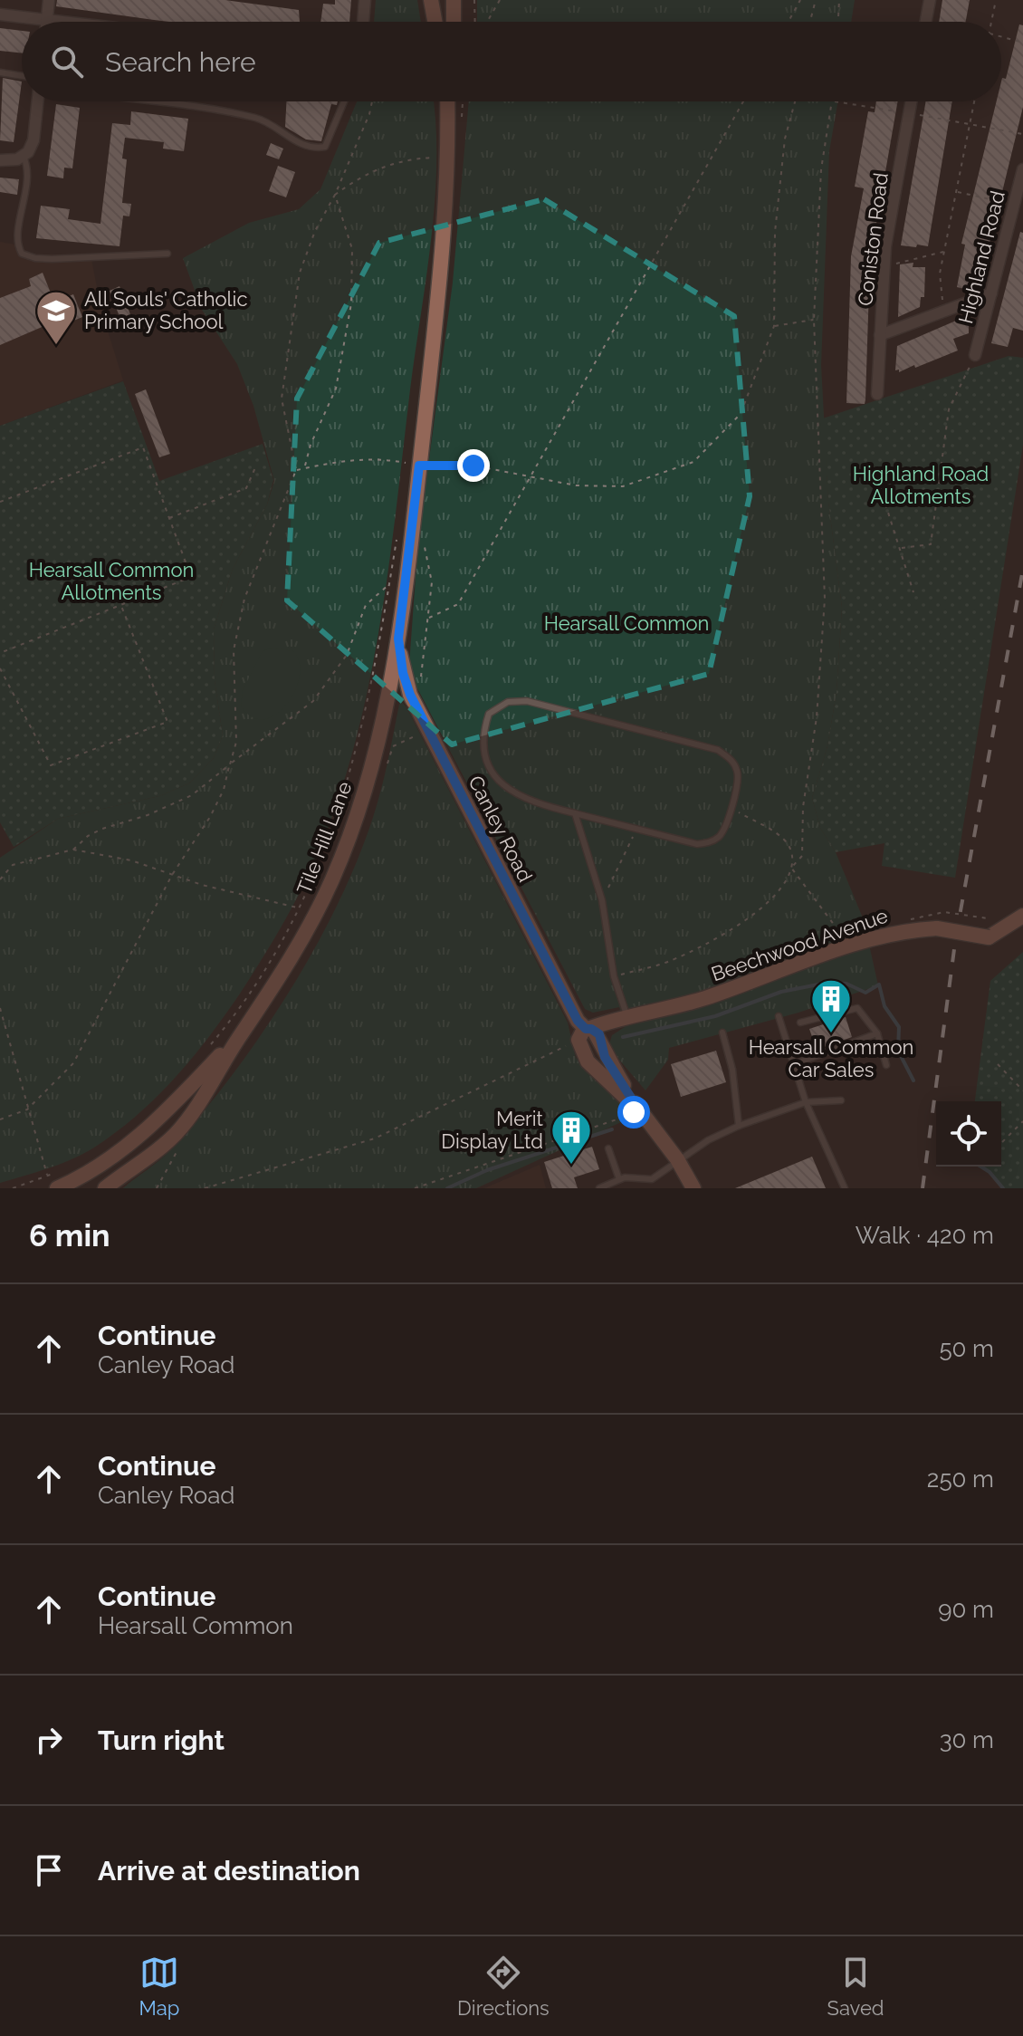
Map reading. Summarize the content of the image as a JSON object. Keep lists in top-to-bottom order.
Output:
{
  "streets": {
    "main road": ["Canley Road", "Tile Hill Lane", "Beechwood Avenue"],
    "street": ["Coniston Road", "Highland Road"]
  },
  "crossings": [
    ["Canley Road", "Tile Hill Lane"],
    ["Canley Road", "Beechwood Avenue"]
  ],
  "parks": ["Highland Road Allotments", "Hearsall Common Allotments", "Hearsall Common"],
  "places": {
    "school or university": ["All Souls' Catholic Primary School"],
    "building": ["Hearsall Common Car Sales", "Merit Display Ltd"]
  },
  "page": {
    "search": "Search here",
    "heading": ["6 min", "Walk · 420 m"],
    "list": [
      ["Continue", "Canley Road", "50 m"],
      ["Continue", "Canley Road", "250 m"],
      ["Continue", "Hearsall Common", "90 m"],
      ["Turn right", "30 m"],
      "Arrive at destination"
    ],
    "nav": ["Map", "Directions", "Saved"]
  }
}
